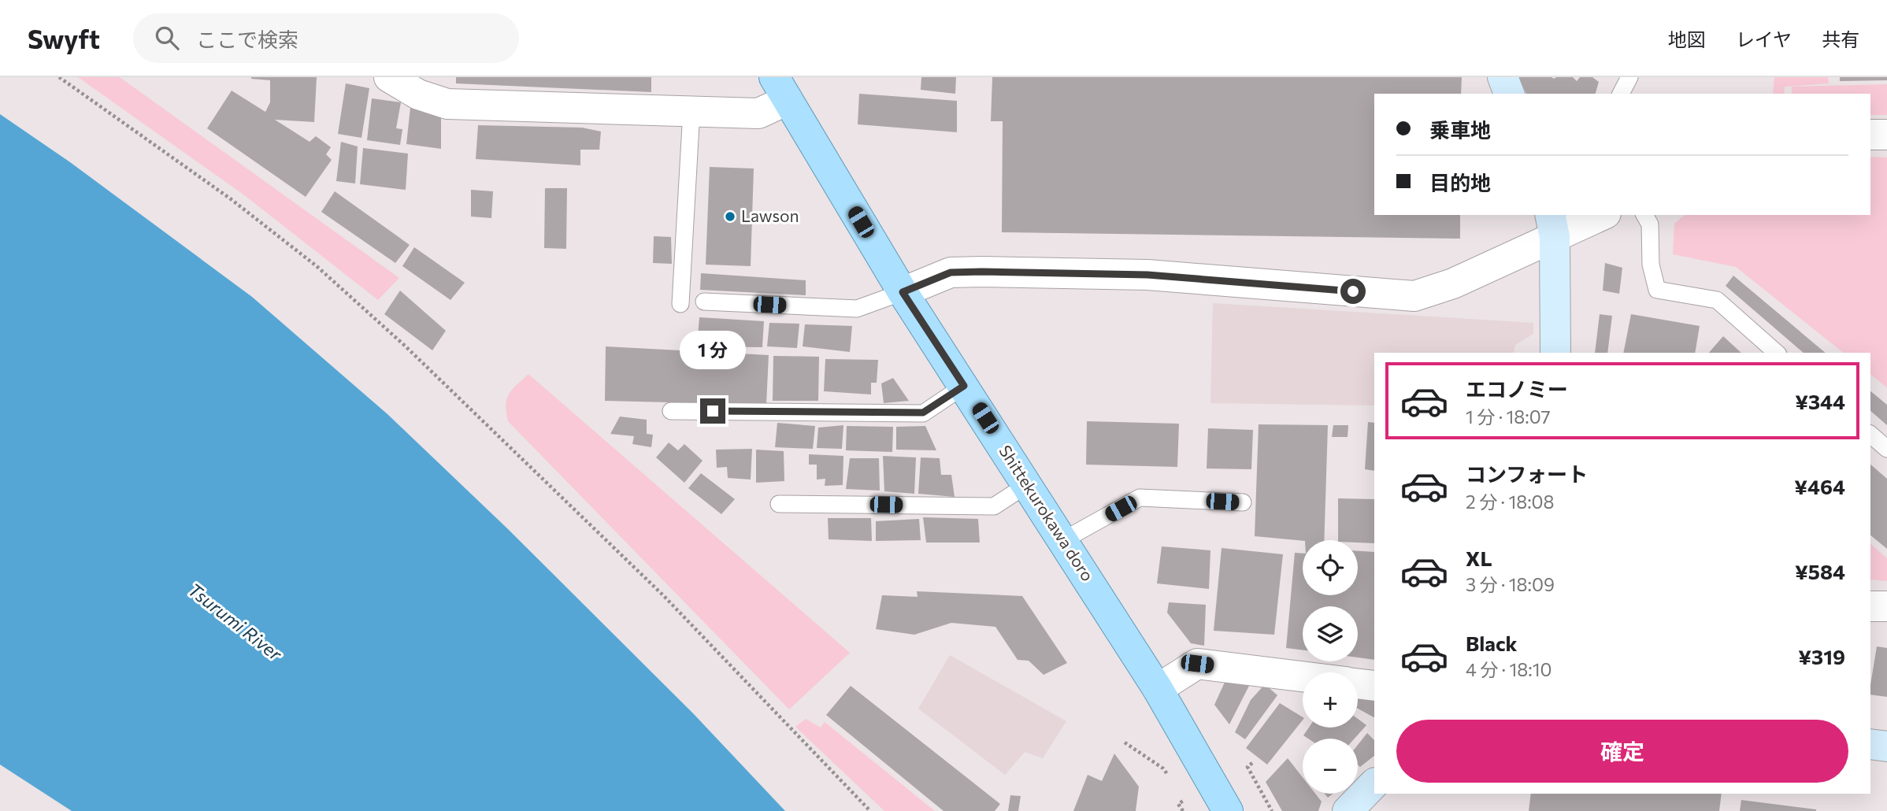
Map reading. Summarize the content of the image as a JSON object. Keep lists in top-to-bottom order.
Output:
{
  "streets": {
    "main road": ["Shittekurokawa doro"]
  },
  "water": ["Tsurumi River"],
  "places": ["Lawson"],
  "page": {
    "header": "Swyft",
    "search": "ここで検索",
    "nav": ["地図", "レイヤ", "共有"],
    "banner": ["乗車地", "目的地"],
    "bubble": "1 分",
    "list": [
      {
        "name": "エコノミー",
        "note": "1 分 · 18:07",
        "value": "¥344"
      },
      {
        "name": "コンフォート",
        "note": "2 分 · 18:08",
        "value": "¥464"
      },
      {
        "name": "XL",
        "note": "3 分 · 18:09",
        "value": "¥584"
      },
      {
        "name": "Black",
        "note": "4 分 · 18:10",
        "value": "¥319"
      }
    ],
    "map_buttons": ["+", "−"],
    "buttons": "確定"
  }
}
